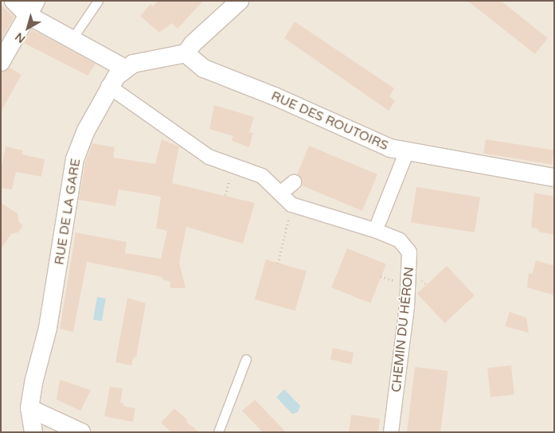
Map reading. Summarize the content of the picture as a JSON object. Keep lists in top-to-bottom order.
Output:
{
  "streets": {
    "street": ["RUE DES ROUTOIRS", "RUE DE LA GARE", "CHEMIN DU HÉRON"]
  },
  "crossings": [
    ["RUE DES ROUTOIRS", "RUE DE LA GARE"]
  ],
  "north": "bottom left"
}
